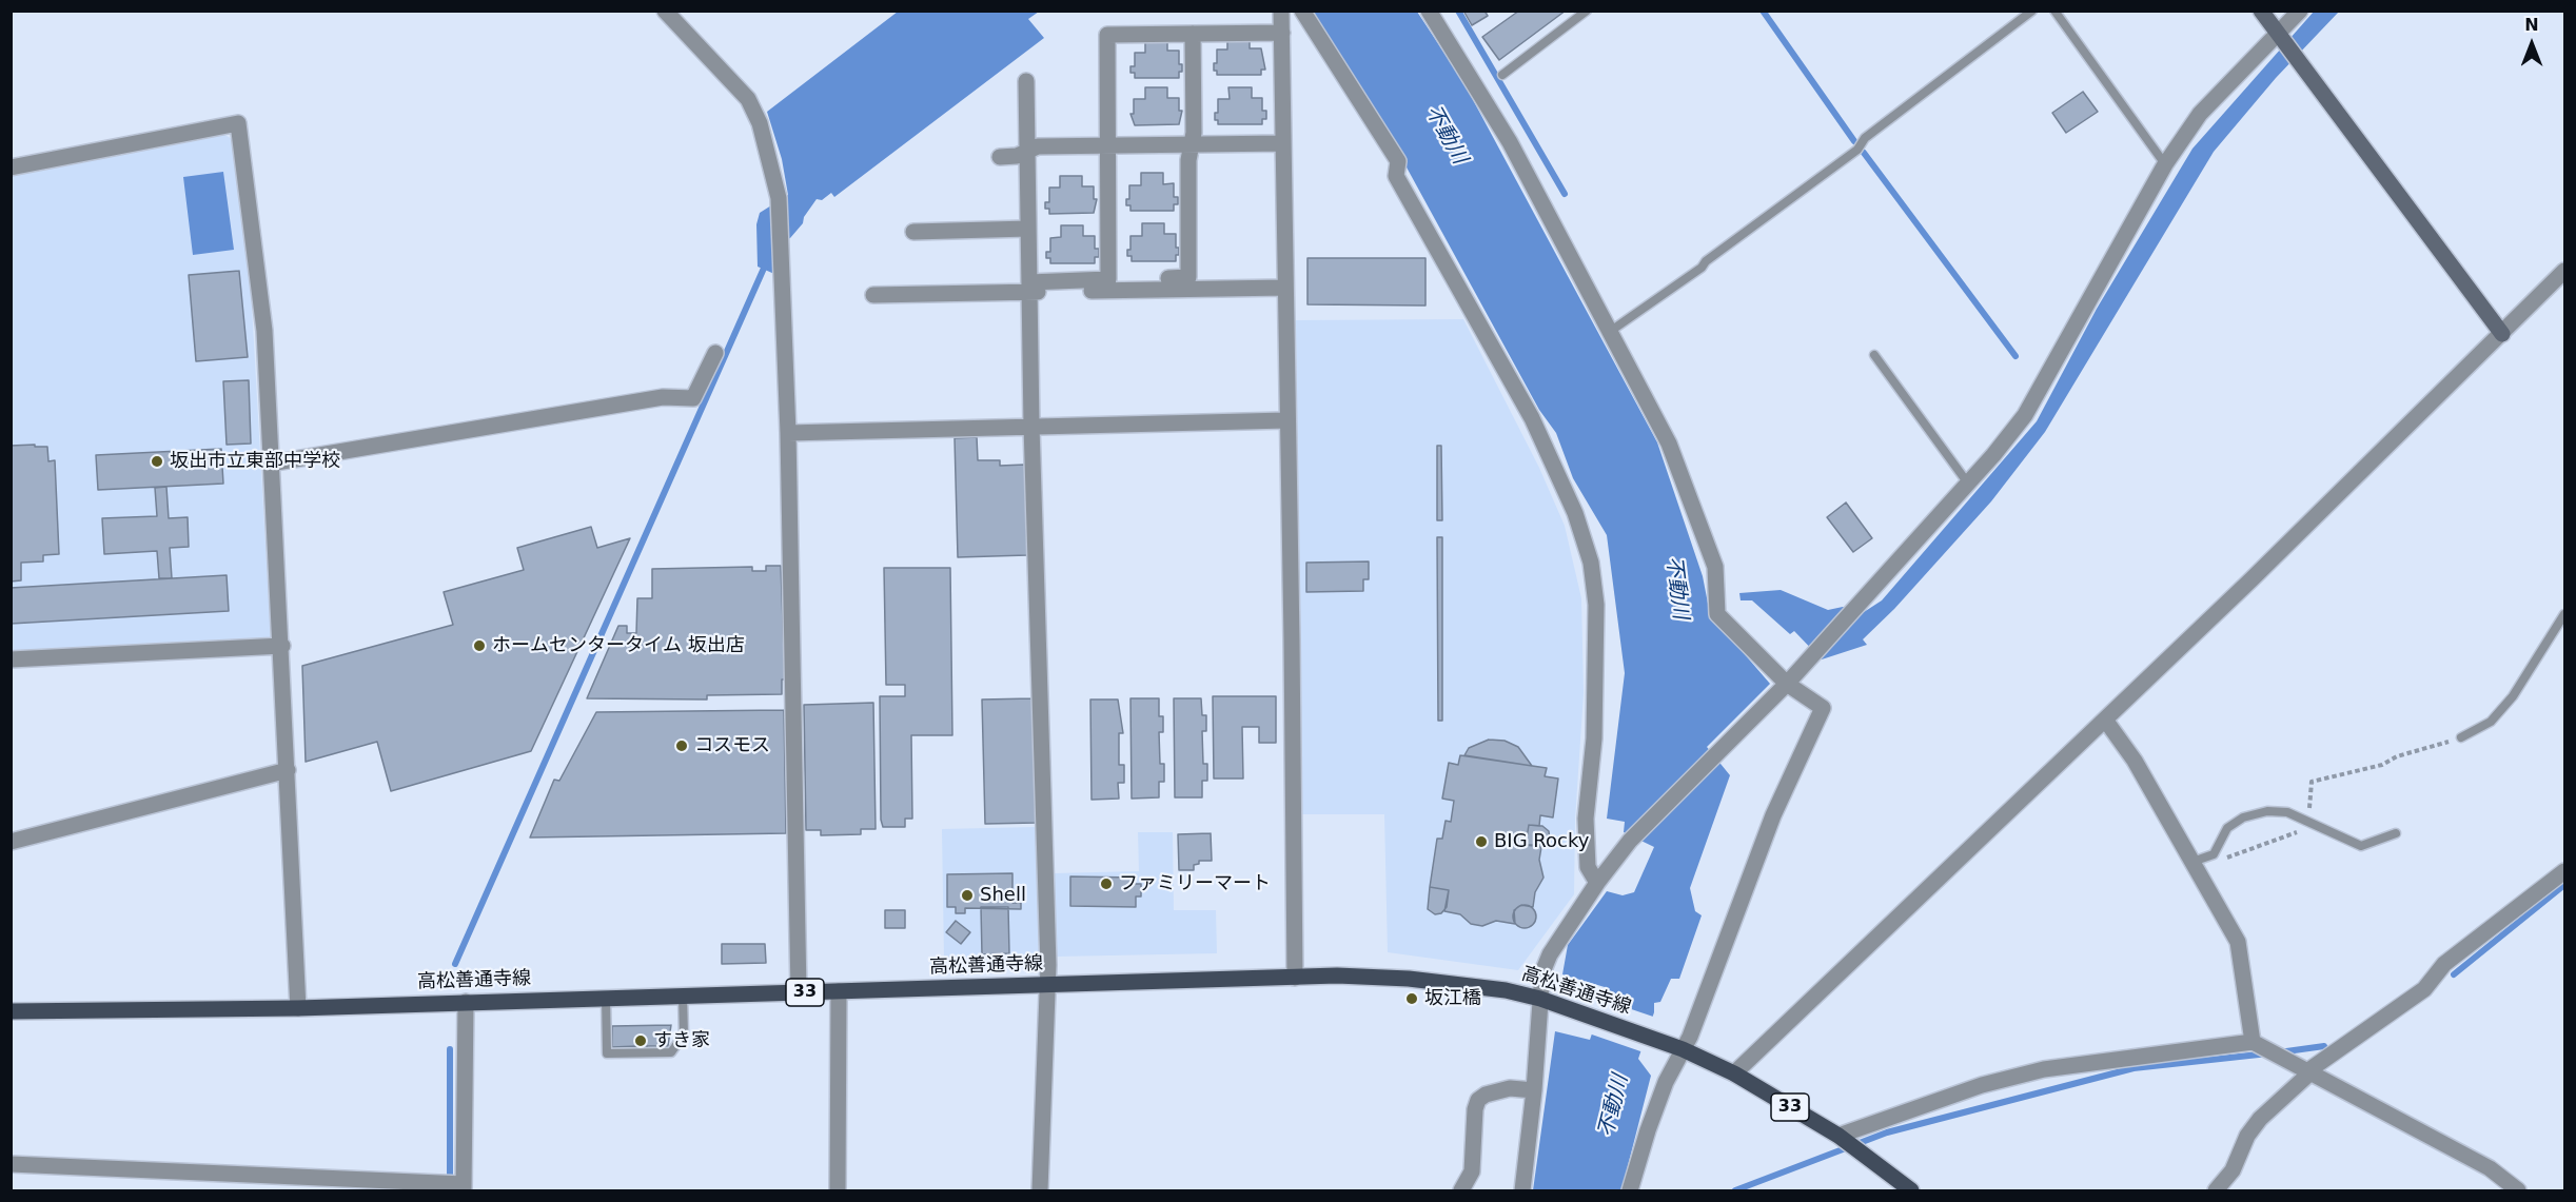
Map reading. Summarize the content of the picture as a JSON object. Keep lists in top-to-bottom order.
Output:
{
  "streets": {
    "main road": ["高松善通寺線", "33"]
  },
  "water": ["不動川"],
  "places": [
    "坂出市立東部中学校",
    "ホームセンタータイム 坂出店",
    "コスモス",
    "BIG Rocky",
    "ファミリーマート",
    "Shell",
    "坂江橋",
    "すき家"
  ],
  "north": "top"
}
